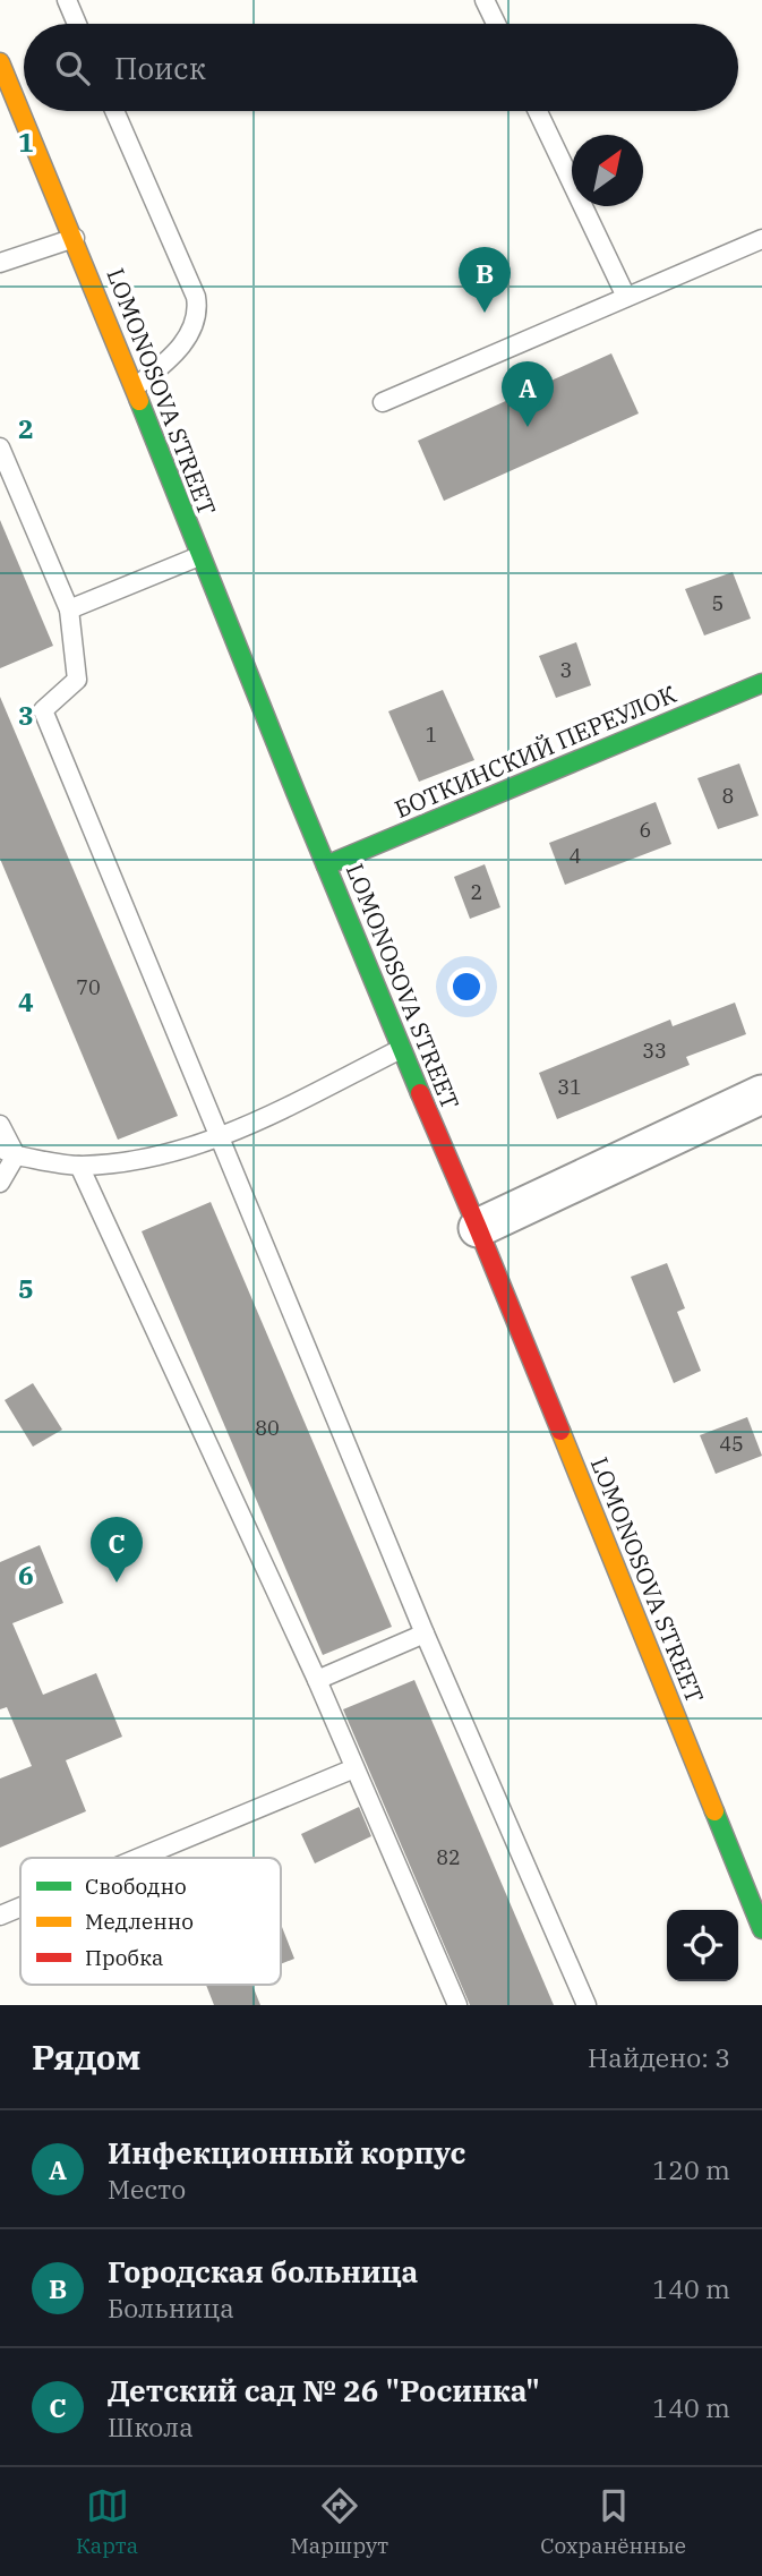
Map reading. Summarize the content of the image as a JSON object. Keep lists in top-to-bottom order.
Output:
{
  "streets": {
    "main road": ["LOMONOSOVA STREET", "БОТКИНСКИЙ ПЕРЕУЛОК"]
  },
  "crossings": [
    ["LOMONOSOVA STREET", "БОТКИНСКИЙ ПЕРЕУЛОК"]
  ],
  "house_numbers": [
    "5",
    "3",
    "1",
    "8",
    "6",
    "4",
    "2",
    "70",
    "33",
    "31",
    "80",
    "45",
    "82"
  ],
  "legend": ["Свободно", "Медленно", "Пробка"],
  "north": "top right",
  "page": {
    "search": "Поиск",
    "pins": ["B", "A", "C"],
    "heading": ["Рядом", "Найдено: 3"],
    "list": [
      {
        "mark": "A",
        "name": "Инфекционный корпус",
        "note": "Место",
        "value": "120 m"
      },
      {
        "mark": "B",
        "name": "Городская больница",
        "note": "Больница",
        "value": "140 m"
      },
      {
        "mark": "C",
        "name": "Детский сад № 26 \"Росинка\"",
        "note": "Школа",
        "value": "140 m"
      }
    ],
    "nav": ["Карта", "Маршрут", "Сохранённые"]
  },
  "grid": {
    "rows": [
      "1",
      "2",
      "3",
      "4",
      "5",
      "6"
    ]
  }
}
